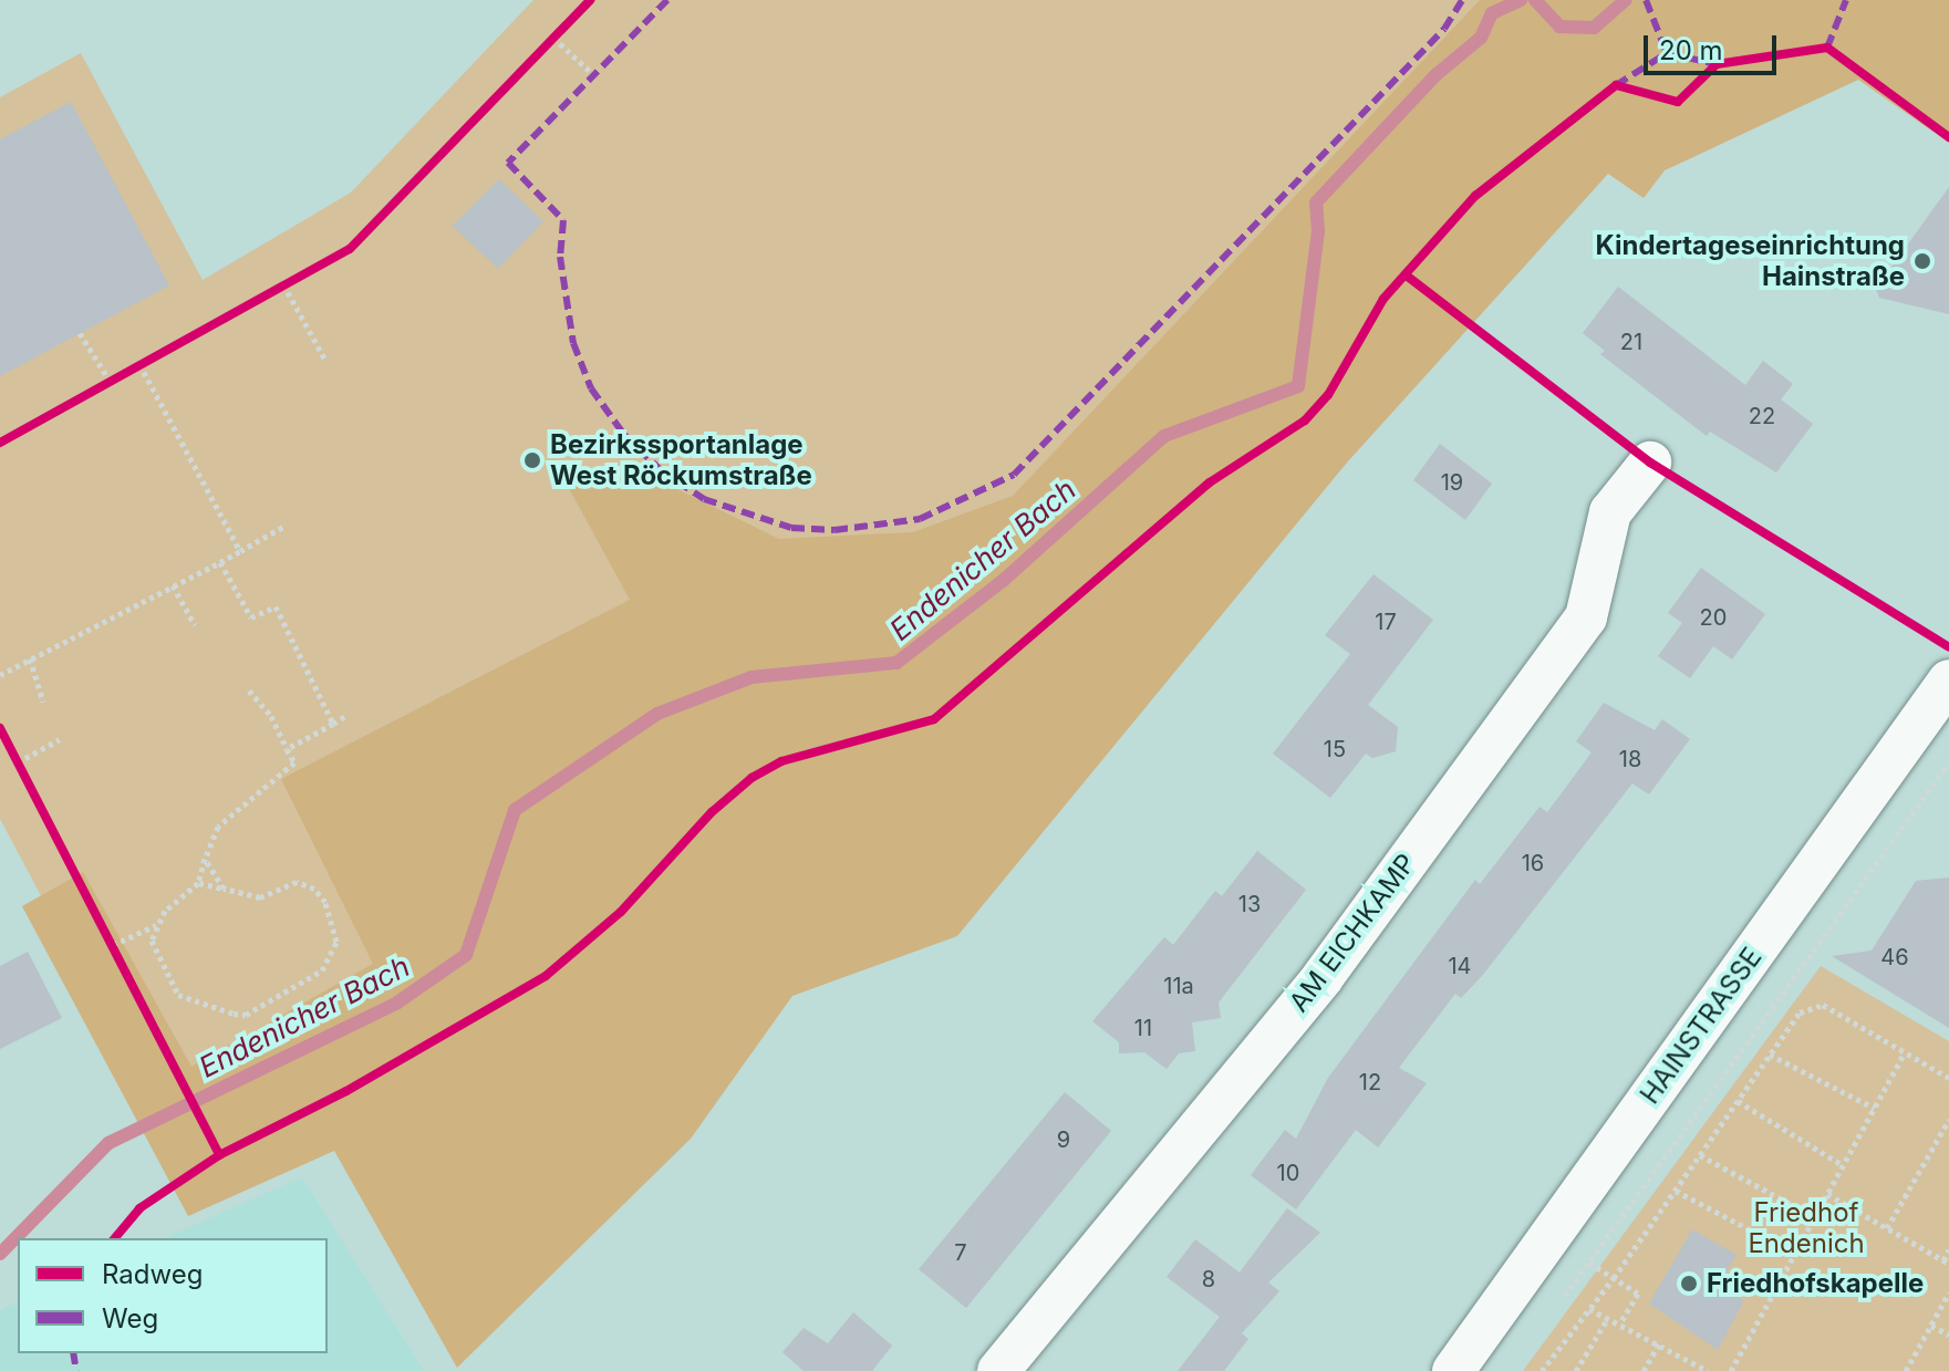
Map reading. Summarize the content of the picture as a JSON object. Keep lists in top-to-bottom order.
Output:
{
  "streets": {
    "street": ["AM EICHKAMP", "HAINSTRASSE"]
  },
  "water": ["Endenicher Bach"],
  "parks": ["Friedhof Endenich"],
  "places": ["Kindertageseinrichtung Hainstraße", "Bezirkssportanlage West Röckumstraße", "Friedhofskapelle"],
  "house_numbers": [
    "21",
    "22",
    "19",
    "20",
    "17",
    "15",
    "18",
    "16",
    "13",
    "46",
    "14",
    "11a",
    "11",
    "12",
    "9",
    "10",
    "7",
    "8"
  ],
  "legend": ["Radweg", "Weg"],
  "scale_bar": "20 m"
}
